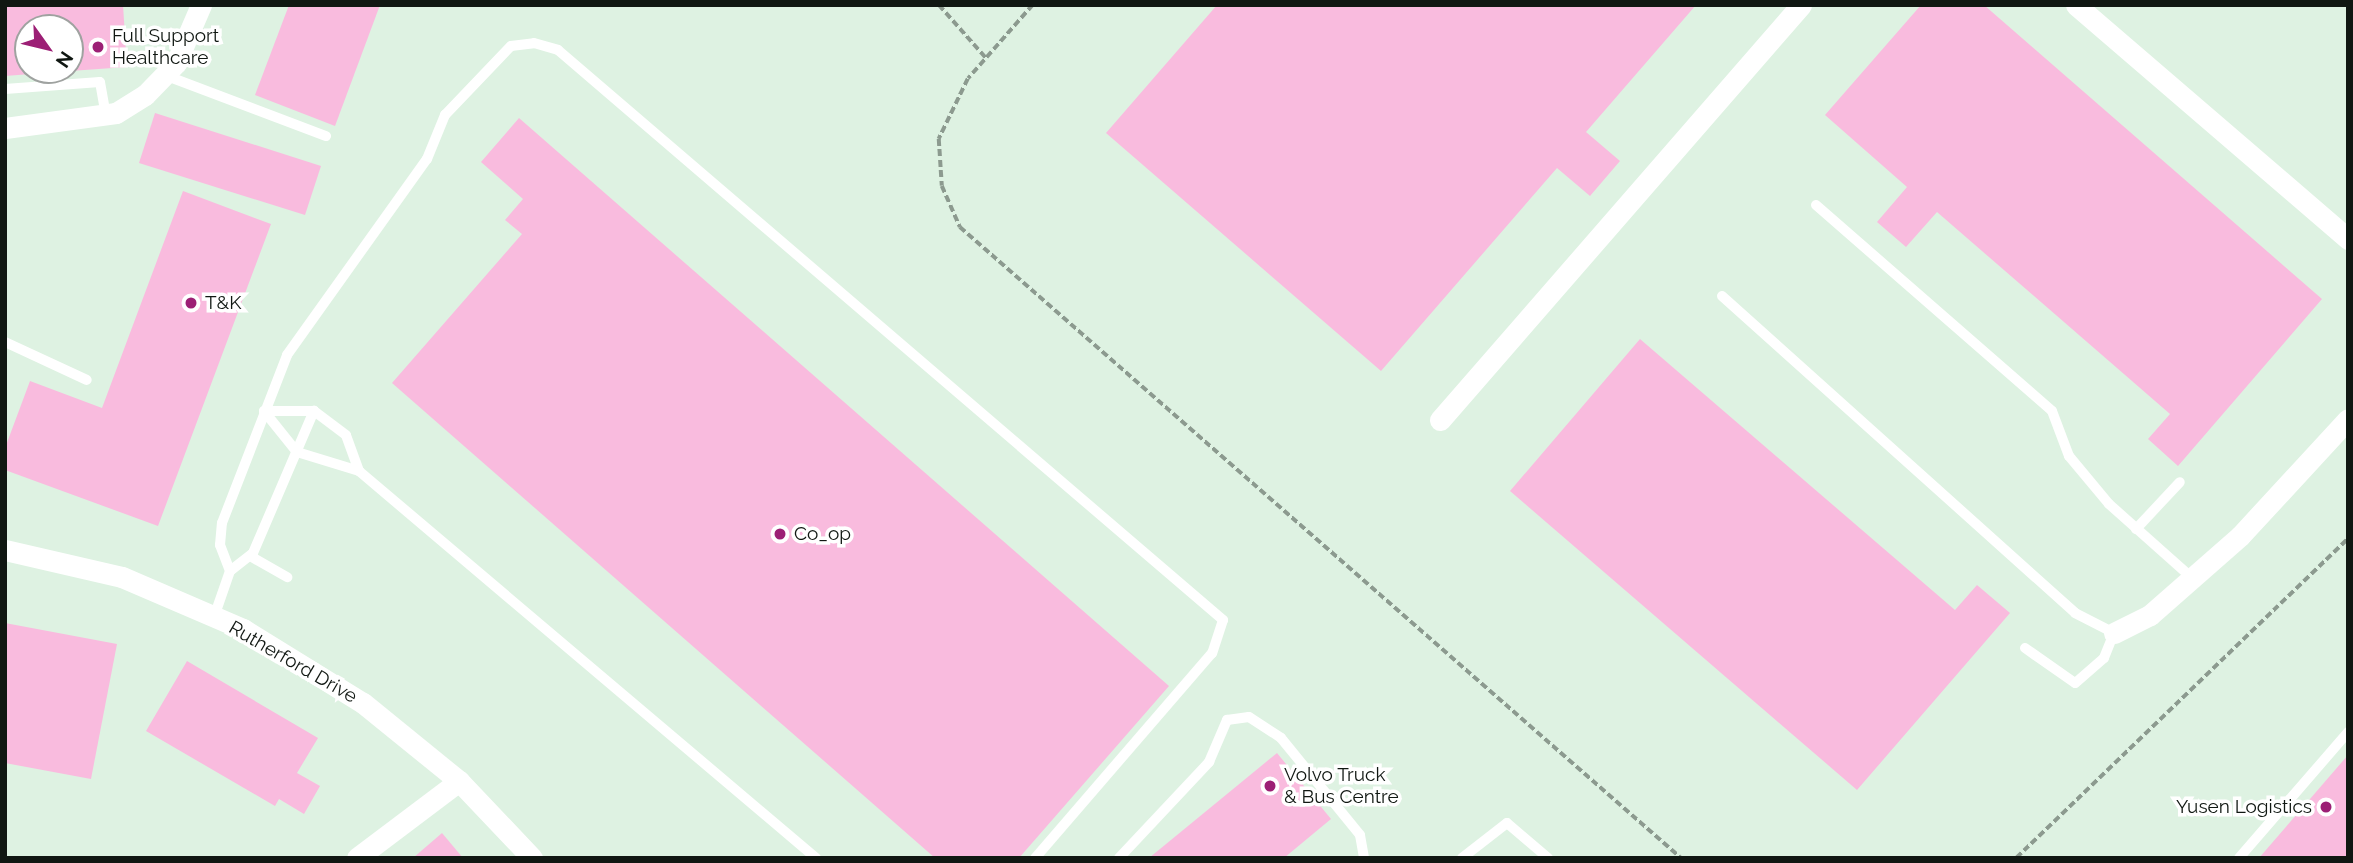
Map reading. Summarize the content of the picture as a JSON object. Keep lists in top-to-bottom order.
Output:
{
  "streets": {
    "street": ["Rutherford Drive"]
  },
  "places": [
    "Full Support Healthcare",
    "T&K",
    "Co_op",
    "Volvo Truck & Bus Centre",
    "Yusen Logistics"
  ],
  "north": "bottom right"
}
